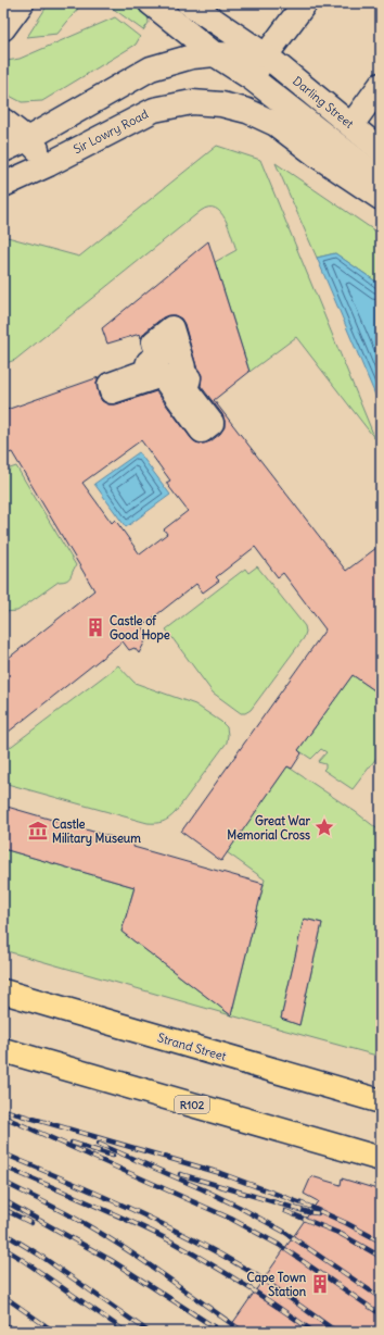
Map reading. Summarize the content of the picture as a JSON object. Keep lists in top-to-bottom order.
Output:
{
  "streets": {
    "main road": [
      "Darling Street",
      "Sir Lowry Road",
      "Strand Street",
      "R102"
    ]
  },
  "places": {
    "building": ["Castle of Good Hope", "Cape Town Station"],
    "place": ["Great War Memorial Cross"],
    "museum": ["Castle Military Museum"]
  }
}
